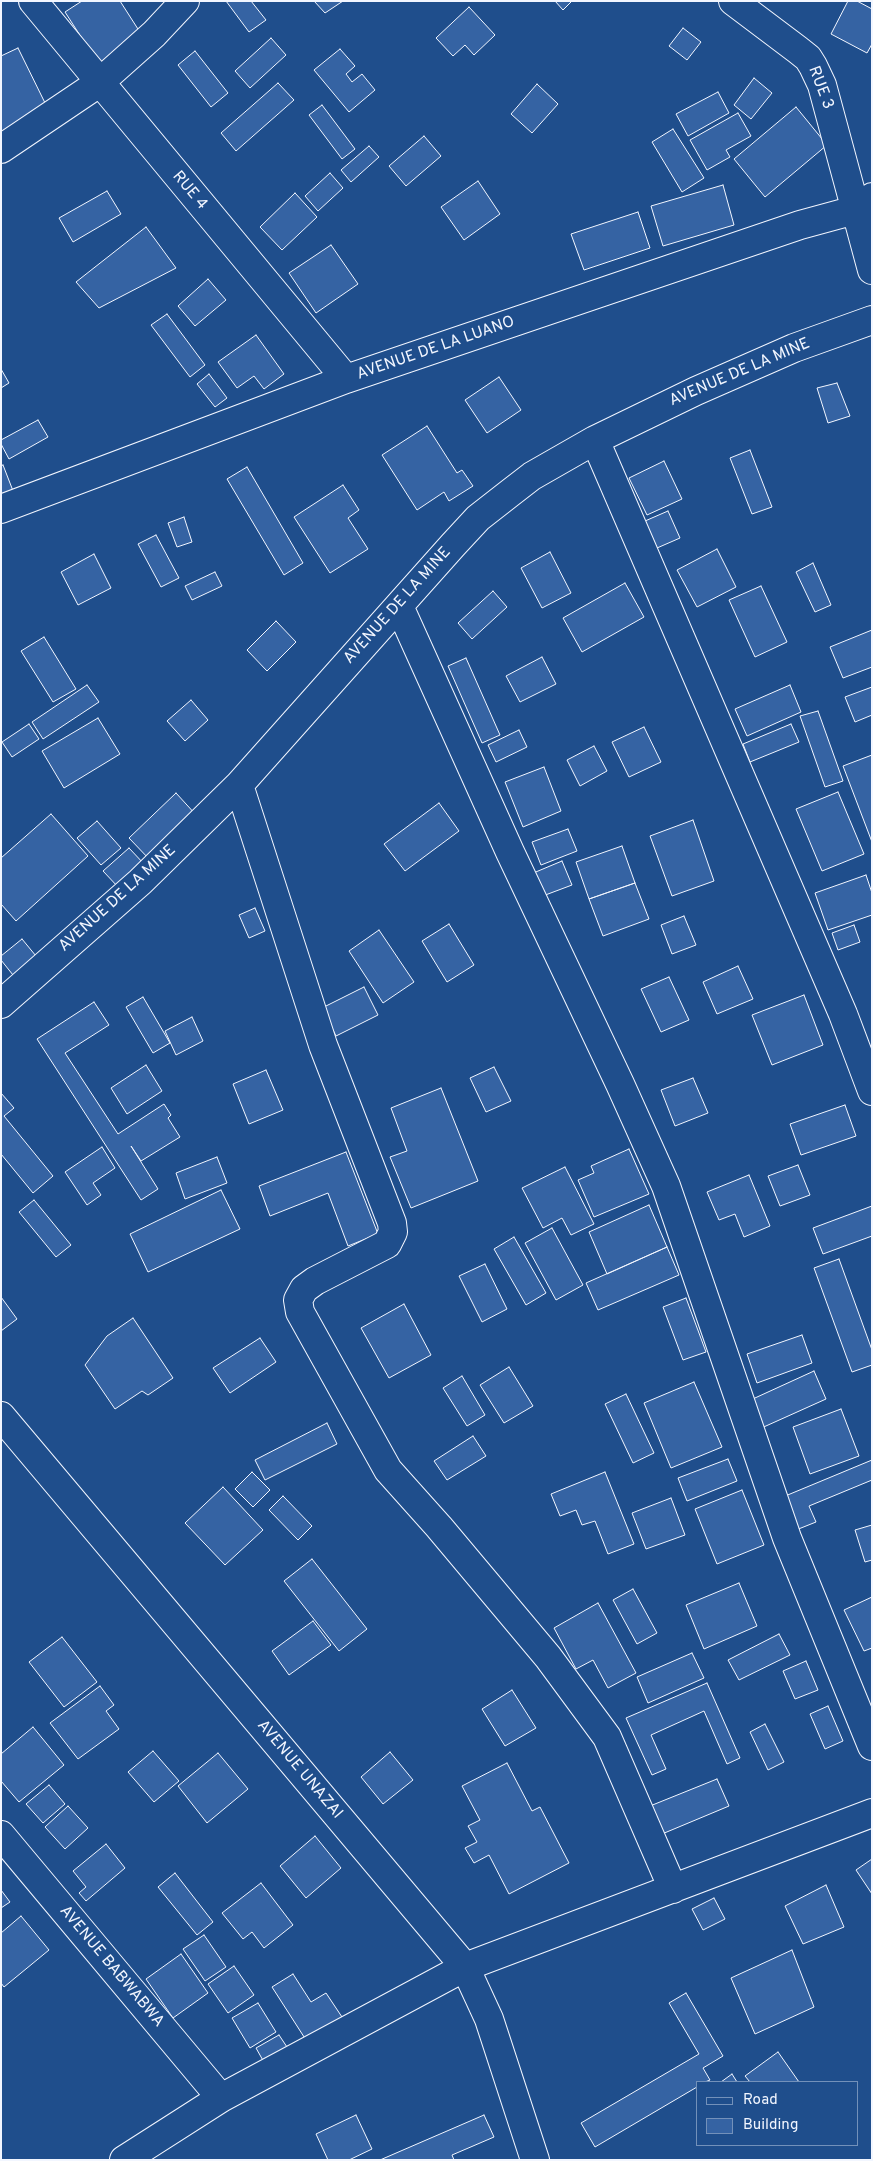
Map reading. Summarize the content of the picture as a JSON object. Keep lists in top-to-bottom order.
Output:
{
  "streets": {
    "street": [
      "RUE 3",
      "RUE 4",
      "AVENUE DE LA LUANO",
      "AVENUE DE LA MINE",
      "AVENUE UNAZAI",
      "AVENUE BABWABWA"
    ]
  },
  "crossings": [
    ["RUE 3", "AVENUE DE LA LUANO"],
    ["RUE 4", "AVENUE DE LA LUANO"]
  ],
  "legend": ["Road", "Building"]
}
